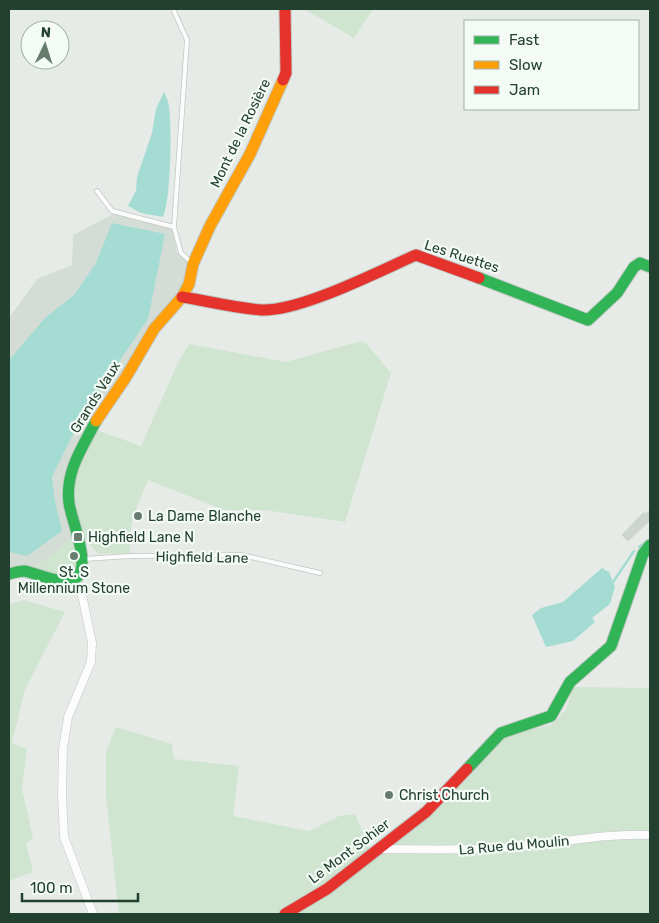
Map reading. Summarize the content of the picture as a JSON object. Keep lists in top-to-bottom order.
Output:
{
  "streets": {
    "street": [
      "Mont de la Rosière",
      "Les Ruettes",
      "Grands Vaux",
      "La Rue du Moulin",
      "Le Mont Sohier"
    ],
    "lane": ["Highfield Lane"]
  },
  "crossings": [
    ["Mont de la Rosière", "Grands Vaux"],
    ["Les Ruettes", "Grands Vaux"],
    ["Grands Vaux", "Highfield Lane"],
    ["La Rue du Moulin", "Le Mont Sohier"]
  ],
  "places": {
    "other": ["La Dame Blanche", "St. S Millennium Stone", "Christ Church"],
    "transit": ["Highfield Lane N"]
  },
  "legend": ["Fast", "Slow", "Jam"],
  "scale_bar": "100 m",
  "north": "top"
}
